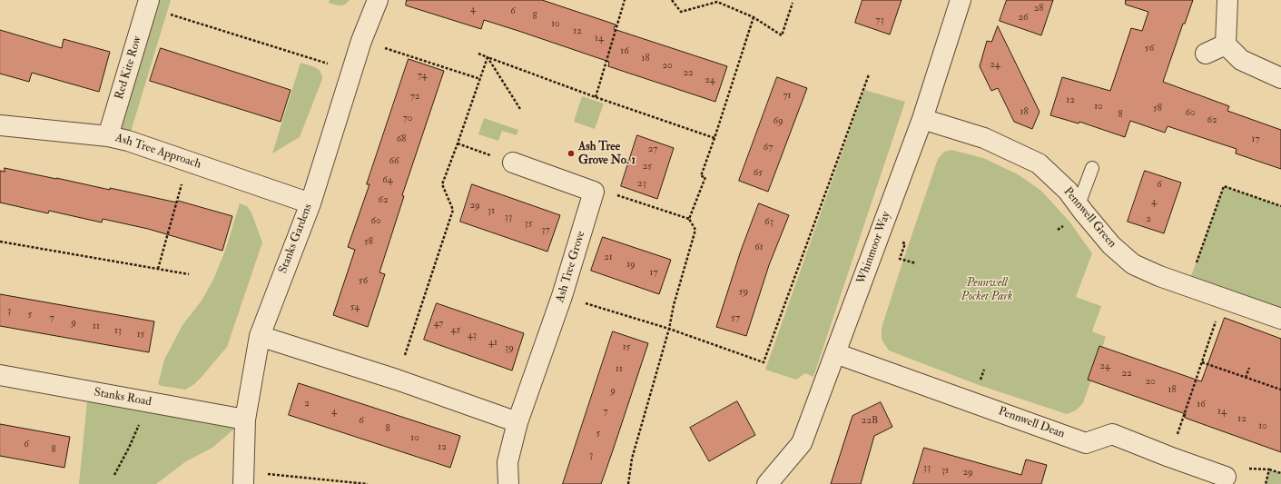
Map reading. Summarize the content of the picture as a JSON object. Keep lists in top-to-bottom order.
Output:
{
  "streets": {
    "street": [
      "Red Kite Row",
      "Ash Tree Approach",
      "Pennwell Green",
      "Stanks Gardens",
      "Whinmoor Way",
      "Ash Tree Grove",
      "Stanks Road",
      "Pennwell Dean"
    ]
  },
  "crossings": [
    ["Red Kite Row", "Ash Tree Approach"],
    ["Ash Tree Approach", "Stanks Gardens"],
    ["Pennwell Green", "Whinmoor Way"],
    ["Stanks Gardens", "Stanks Road"],
    ["Whinmoor Way", "Pennwell Dean"]
  ],
  "parks": ["Pennwell Pocket Park"],
  "places": ["Ash Tree Grove No. 1"],
  "house_numbers": [
    "28",
    "4",
    "6",
    "8",
    "26",
    "73",
    "10",
    "12",
    "14",
    "56",
    "16",
    "18",
    "24",
    "20",
    "22",
    "74",
    "24",
    "71",
    "72",
    "12",
    "10",
    "58",
    "18",
    "60",
    "8",
    "70",
    "62",
    "69",
    "68",
    "17",
    "67",
    "27",
    "66",
    "25",
    "65",
    "64",
    "23",
    "6",
    "62",
    "4",
    "29",
    "31",
    "33",
    "2",
    "60",
    "63",
    "35",
    "37",
    "58",
    "61",
    "21",
    "19",
    "17",
    "56",
    "59",
    "54",
    "3",
    "5",
    "7",
    "57",
    "9",
    "47",
    "11",
    "45",
    "13",
    "15",
    "43",
    "41",
    "15",
    "39",
    "24",
    "11",
    "22",
    "20",
    "18",
    "9",
    "2",
    "16",
    "4",
    "7",
    "14",
    "12",
    "6",
    "22B",
    "10",
    "8",
    "5",
    "10",
    "6",
    "12",
    "8",
    "3",
    "33",
    "31",
    "29"
  ]
}
